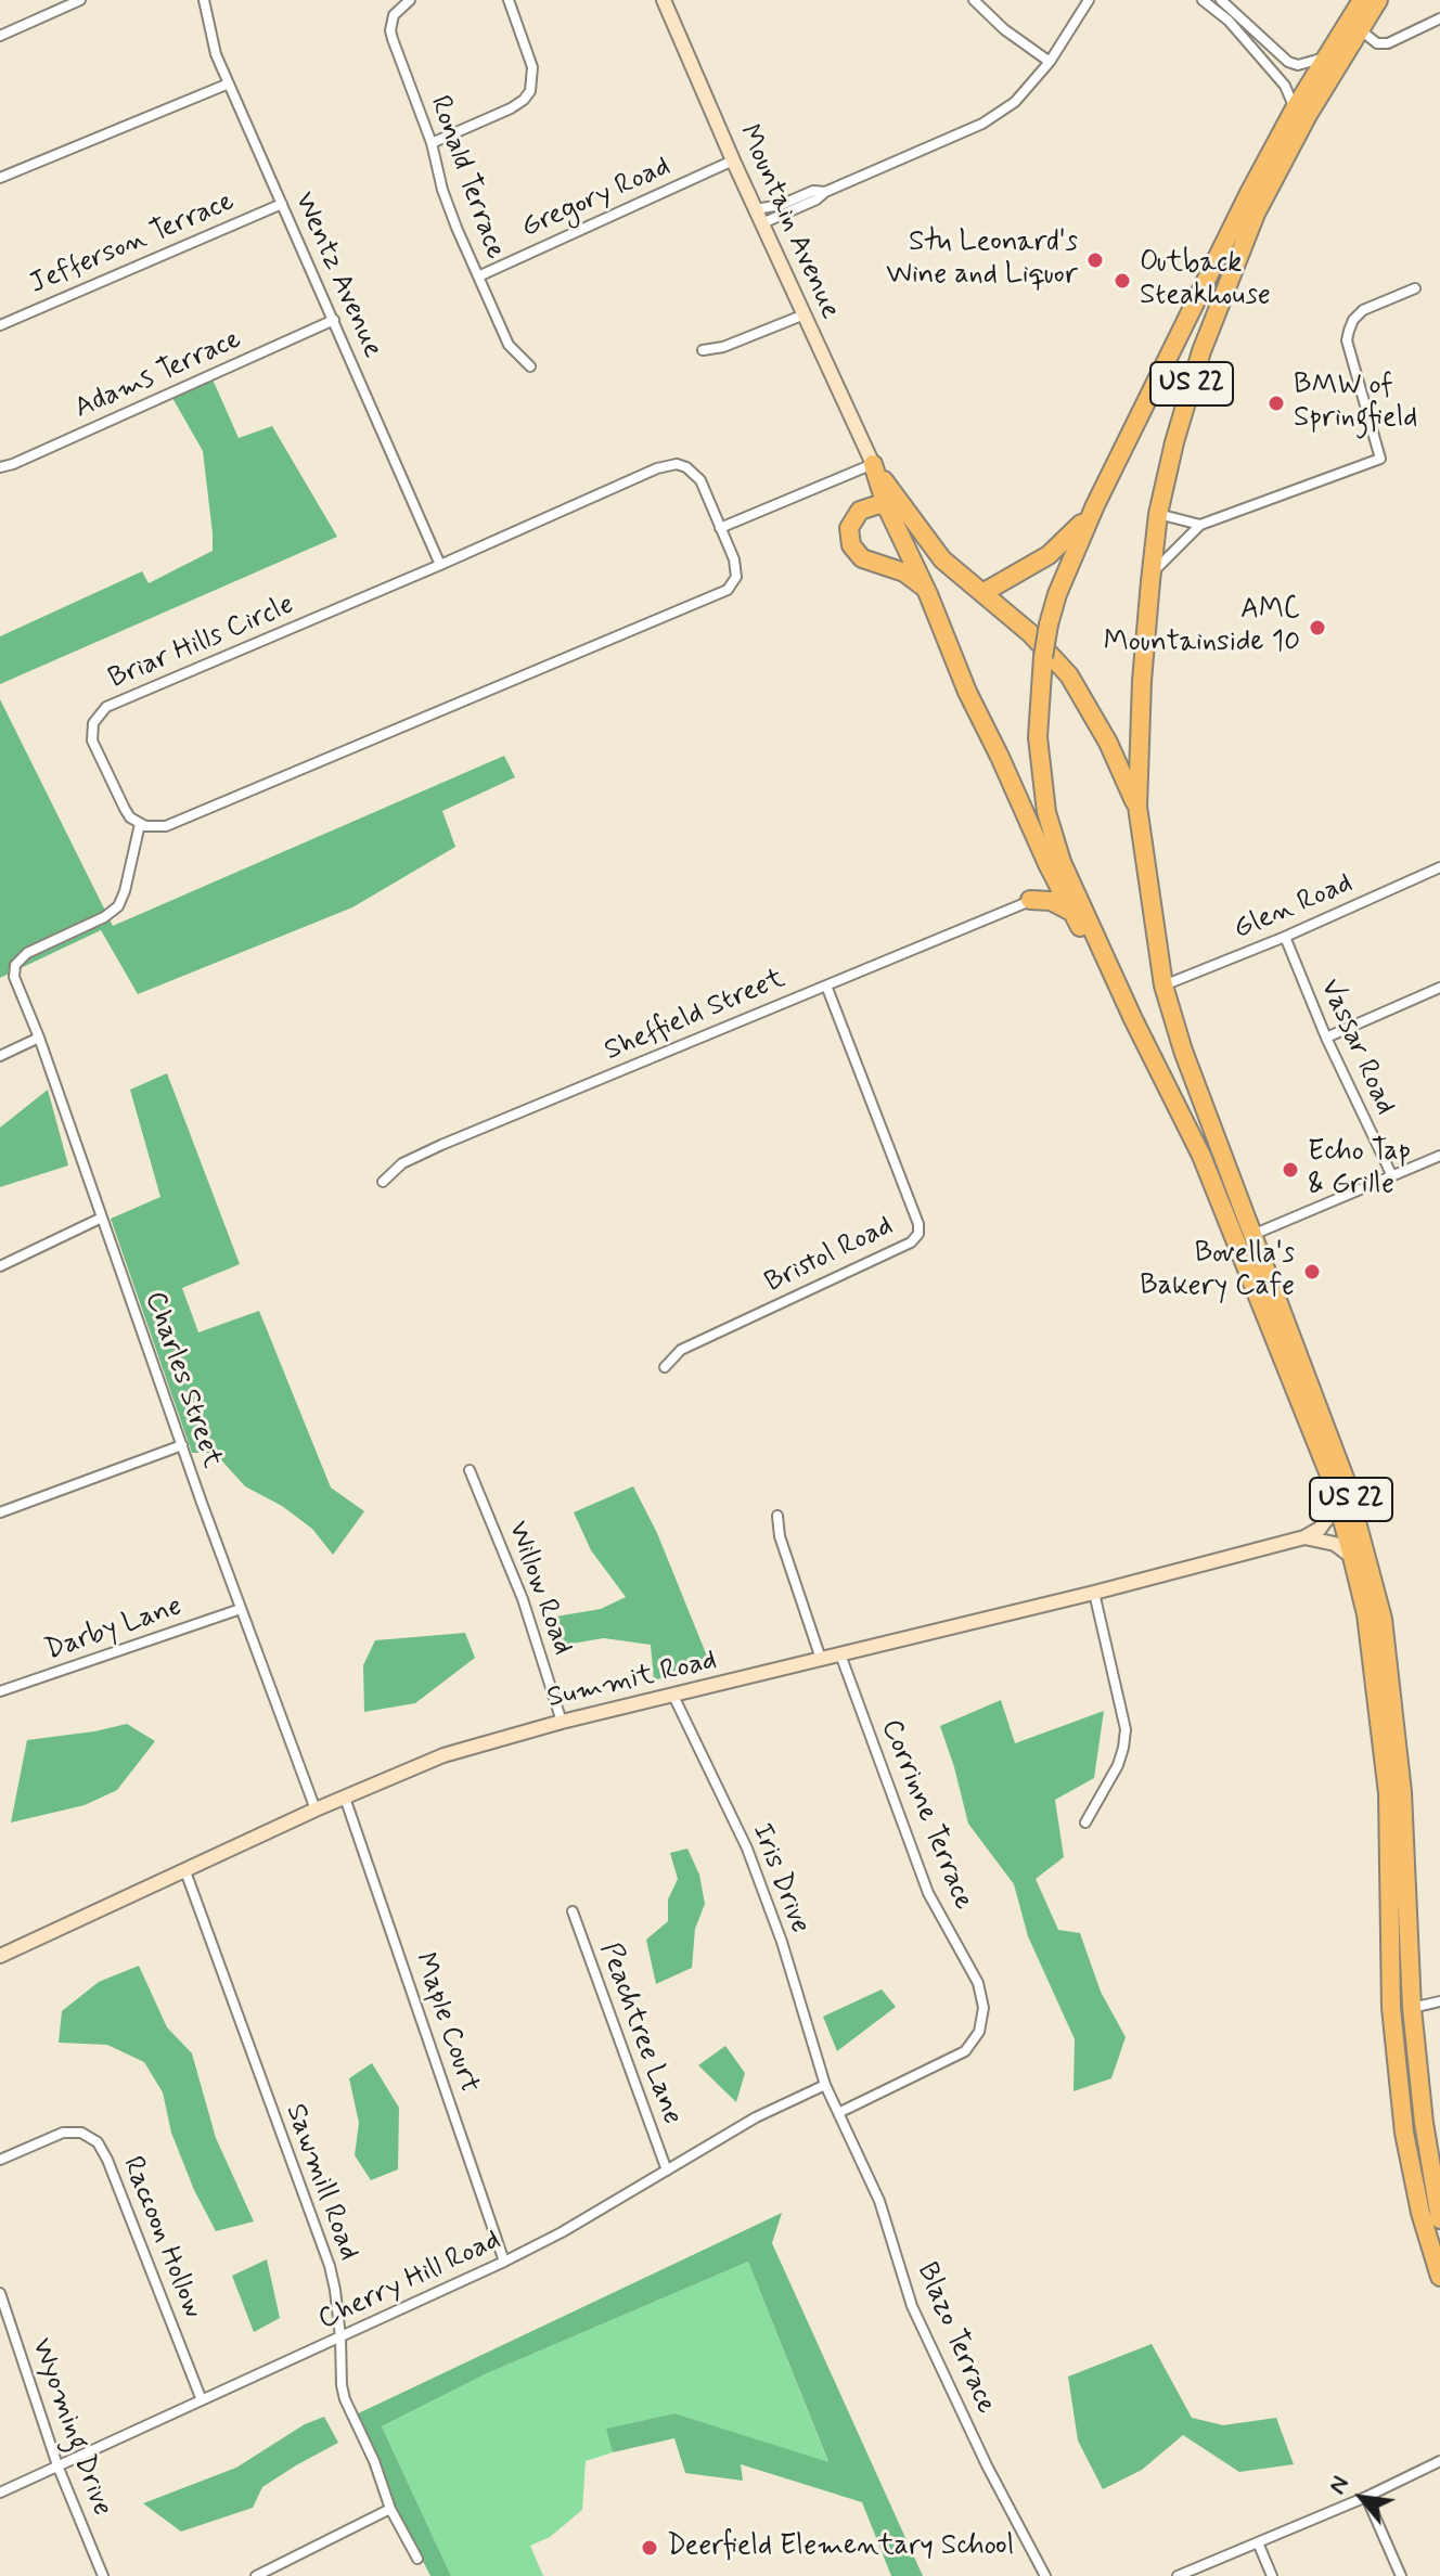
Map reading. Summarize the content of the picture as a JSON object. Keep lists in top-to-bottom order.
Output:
{
  "streets": {
    "highway": ["US 22"],
    "main road": ["Mountain Avenue", "Summit Road"],
    "street": [
      "Ronald Terrace",
      "Gregory Road",
      "Jefferson Terrace",
      "Wentz Avenue",
      "Adams Terrace",
      "Briar Hills Circle",
      "Glen Road",
      "Sheffield Street",
      "Vassar Road",
      "Bristol Road",
      "Charles Street",
      "Willow Road",
      "Darby Lane",
      "Corrinne Terrace",
      "Iris Drive",
      "Maple Court",
      "Peachtree Lane",
      "Sawmill Road",
      "Raccoon Hollow",
      "Cherry Hill Road",
      "Blazo Terrace",
      "Wyoming Drive"
    ]
  },
  "crossings": [
    ["Ronald Terrace", "Gregory Road"],
    ["Gregory Road", "Mountain Avenue"],
    ["Jefferson Terrace", "Wentz Avenue"],
    ["Wentz Avenue", "Adams Terrace"],
    ["Wentz Avenue", "Briar Hills Circle"],
    ["US 22", "Glen Road"],
    ["US 22", "Summit Road"],
    ["Briar Hills Circle", "Charles Street"],
    ["Glen Road", "Vassar Road"],
    ["Sheffield Street", "Bristol Road"],
    ["Charles Street", "Darby Lane"],
    ["Charles Street", "Summit Road"],
    ["Willow Road", "Summit Road"],
    ["Summit Road", "Corrinne Terrace"],
    ["Summit Road", "Iris Drive"],
    ["Summit Road", "Maple Court"],
    ["Summit Road", "Sawmill Road"],
    ["Corrinne Terrace", "Iris Drive"],
    ["Corrinne Terrace", "Blazo Terrace"],
    ["Iris Drive", "Cherry Hill Road"],
    ["Iris Drive", "Blazo Terrace"],
    ["Maple Court", "Cherry Hill Road"],
    ["Peachtree Lane", "Cherry Hill Road"],
    ["Sawmill Road", "Cherry Hill Road"],
    ["Raccoon Hollow", "Cherry Hill Road"],
    ["Cherry Hill Road", "Wyoming Drive"]
  ],
  "places": [
    "Stu Leonard's Wine and Liquor",
    "Outback Steakhouse",
    "BMW of Springfield",
    "AMC Mountainside 10",
    "Echo Tap & Grille",
    "Bovella's Bakery Cafe",
    "Deerfield Elementary School"
  ],
  "north": "top left"
}
